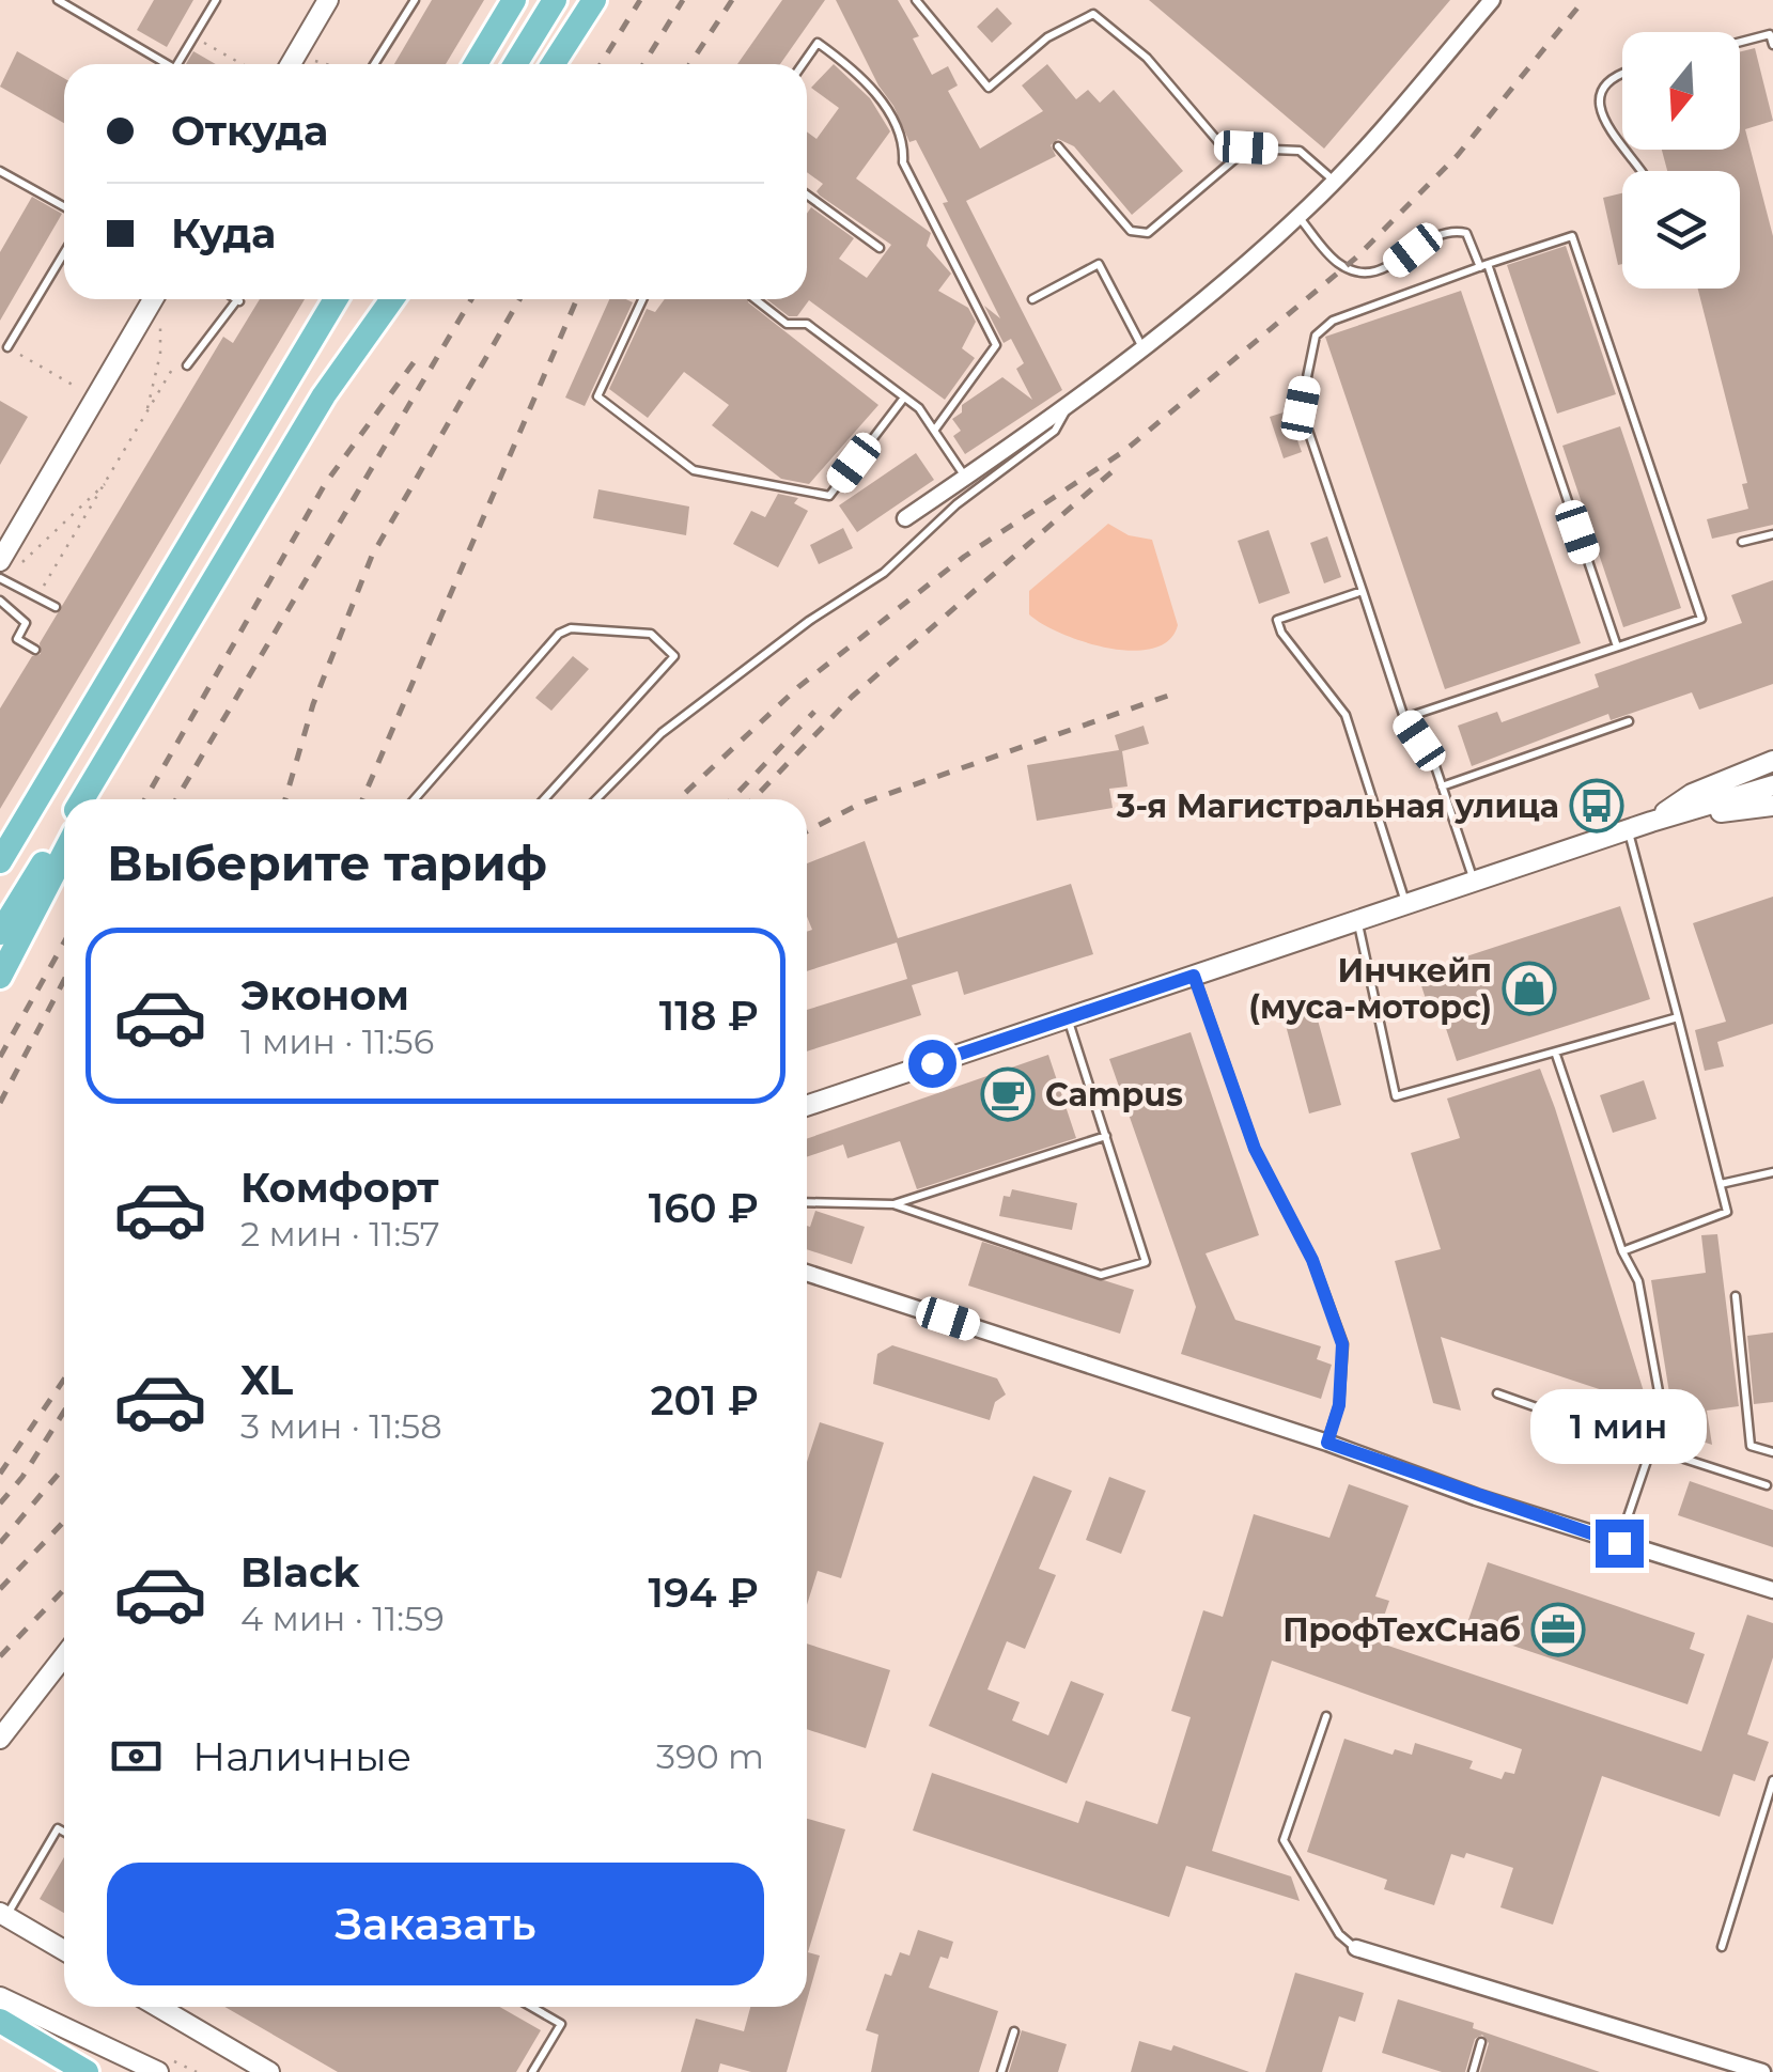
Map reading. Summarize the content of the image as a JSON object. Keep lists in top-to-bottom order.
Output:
{
  "places": {
    "bus stop": ["3-я Магистральная улица"],
    "shop": ["Инчкейп (муса-моторс)"],
    "cafe": ["Campus"],
    "office": ["ПрофТехСнаб"]
  },
  "north": "bottom",
  "page": {
    "banner": ["Откуда", "Куда"],
    "heading": "Выберите тариф",
    "list": [
      {
        "name": "Эконом",
        "note": "1 мин · 11:56",
        "value": "118 ₽"
      },
      {
        "name": "Комфорт",
        "note": "2 мин · 11:57",
        "value": "160 ₽"
      },
      {
        "name": "XL",
        "note": "3 мин · 11:58",
        "value": "201 ₽"
      },
      {
        "name": "Black",
        "note": "4 мин · 11:59",
        "value": "194 ₽"
      }
    ],
    "bubble": "1 мин",
    "pay": ["Наличные", "390 m"],
    "buttons": "Заказать"
  }
}
